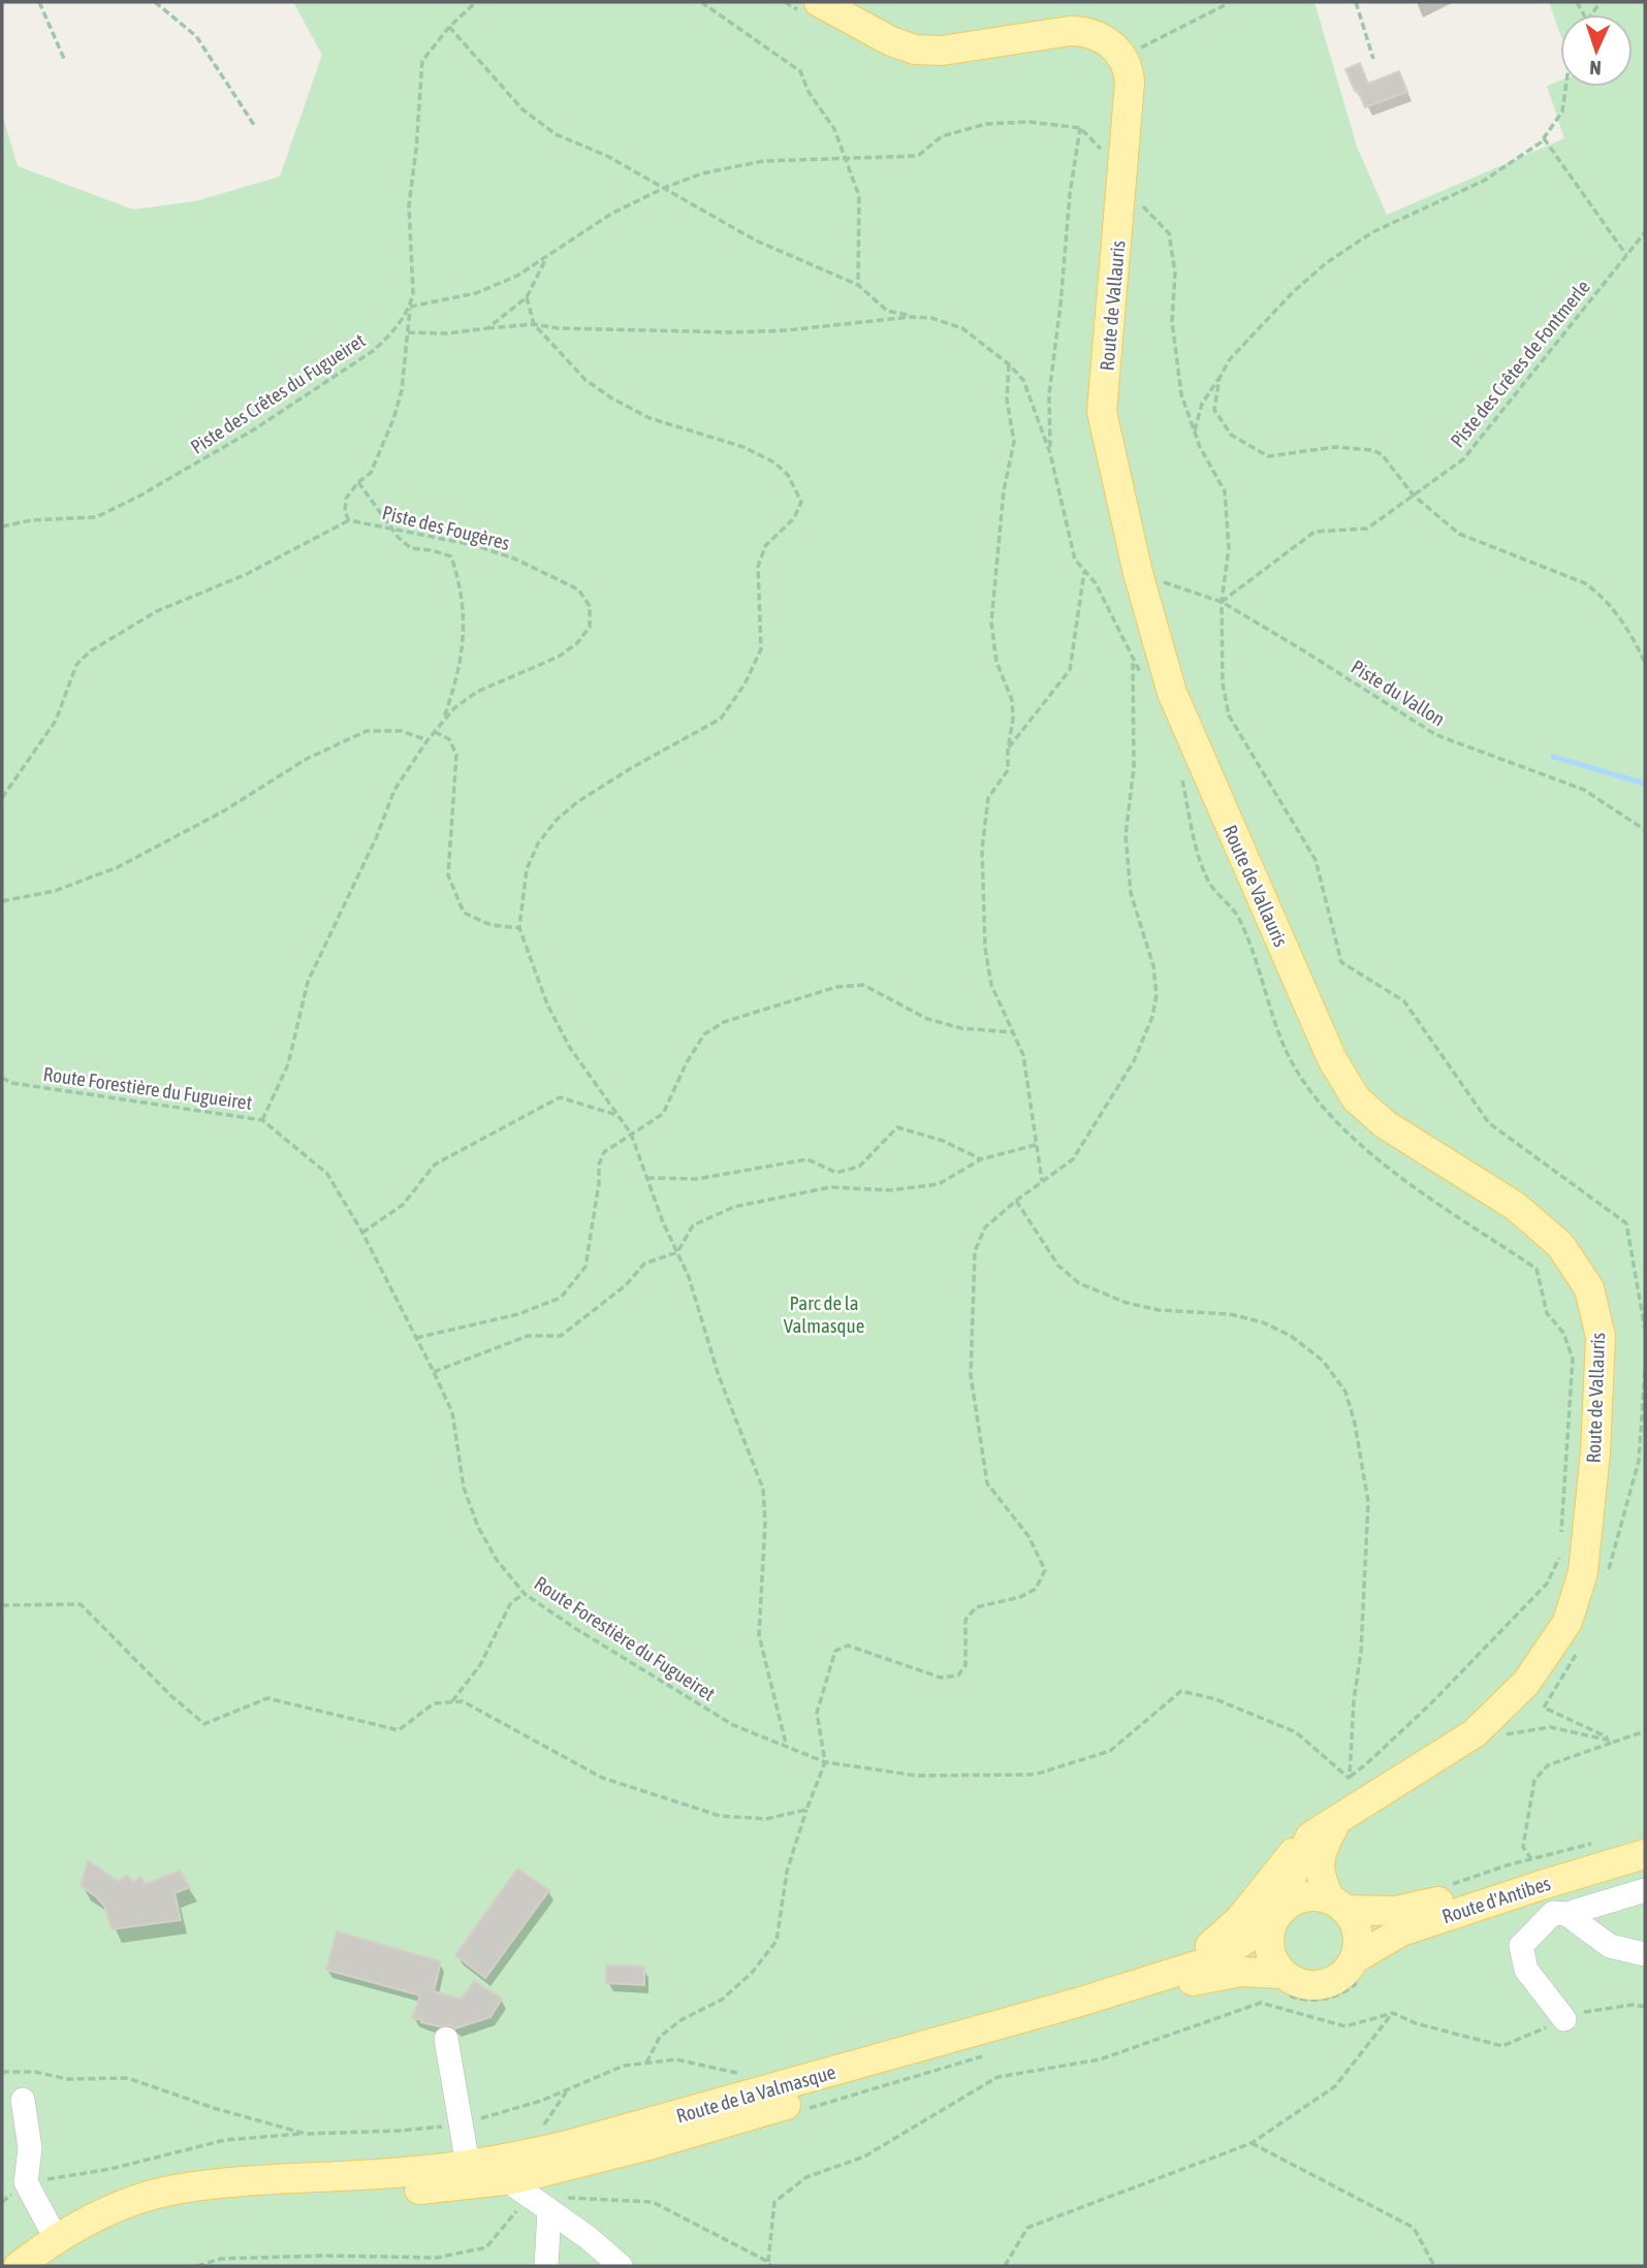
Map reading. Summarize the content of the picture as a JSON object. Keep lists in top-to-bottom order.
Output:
{
  "streets": {
    "main road": ["Route de Vallauris", "Route d'Antibes", "Route de la Valmasque"],
    "path": [
      "Piste des Crêtes de Fontmerle",
      "Piste des Crêtes du Fugueiret",
      "Piste des Fougères",
      "Piste du Vallon",
      "Route Forestière du Fugueiret"
    ]
  },
  "crossings": [
    ["Route de Vallauris", "Piste du Vallon"],
    ["Route de Vallauris", "Route Forestière du Fugueiret"],
    ["Route de Vallauris", "Route d'Antibes"],
    ["Route de Vallauris", "Route de la Valmasque"],
    ["Piste des Crêtes de Fontmerle", "Piste du Vallon"],
    ["Piste des Fougères", "Route Forestière du Fugueiret"],
    ["Route d'Antibes", "Route de la Valmasque"]
  ],
  "parks": ["Parc de la Valmasque"],
  "north": "bottom"
}
